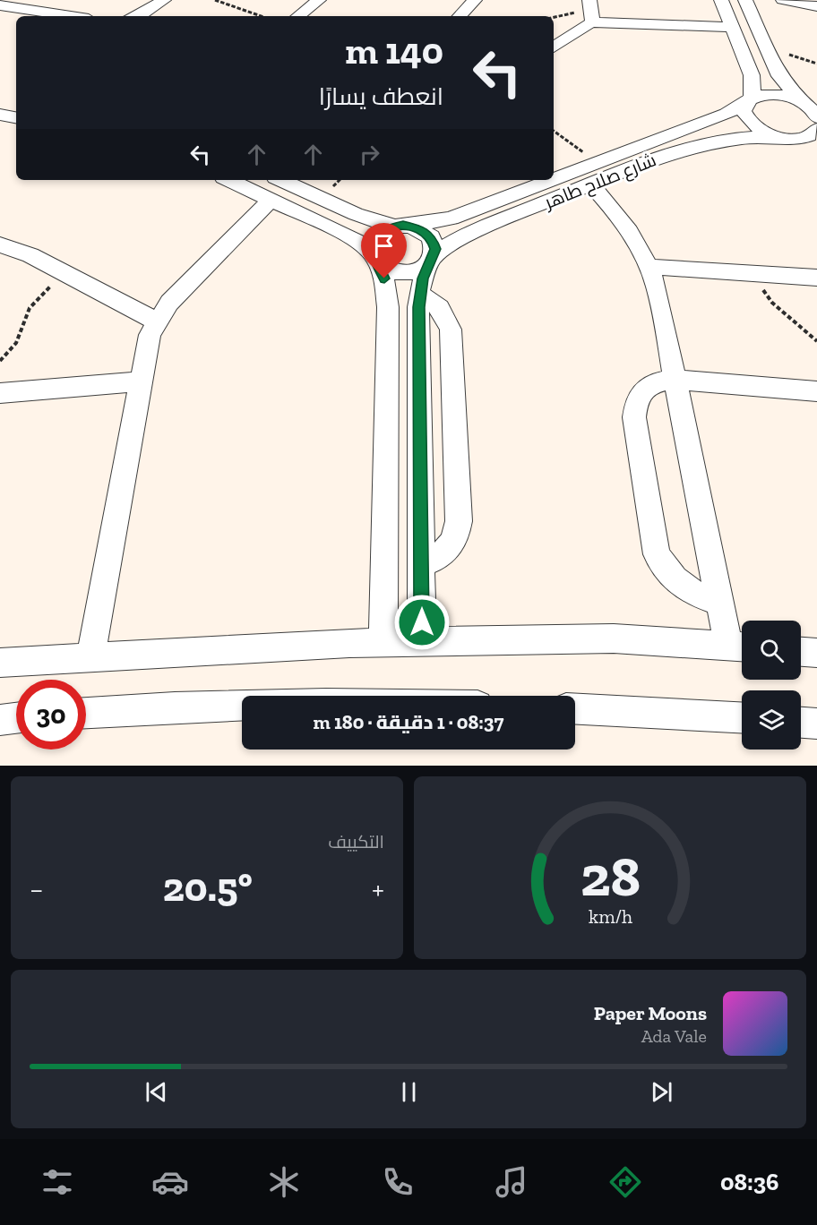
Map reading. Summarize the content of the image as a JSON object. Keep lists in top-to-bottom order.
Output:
{
  "streets": {
    "street": ["شارع صلاح طاهر"]
  },
  "page": {
    "turn": ["140 m", "انعطف يسارًا"],
    "limit": "30",
    "trip": "08:37 · 1 دقيقة · 180 m",
    "tile": "التكييف",
    "heat": ["−", "20.5°", "+"],
    "song": ["Paper Moons", "Ada Vale"],
    "tabs": "08:36",
    "gauge": ["28", "km/h"]
  }
}
